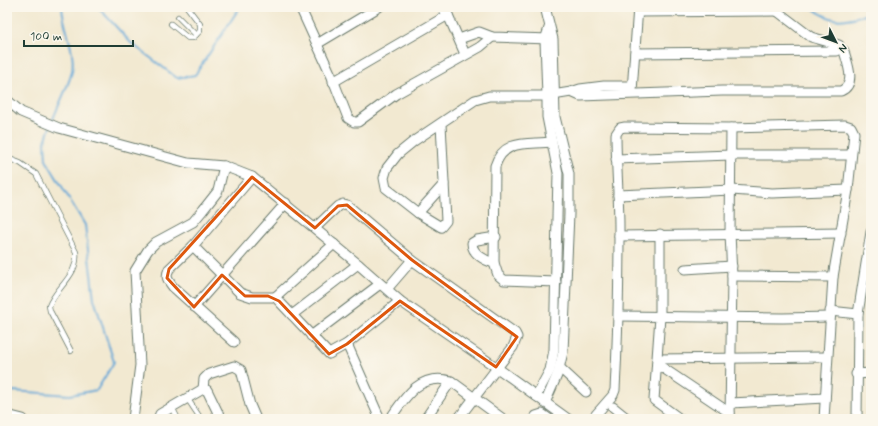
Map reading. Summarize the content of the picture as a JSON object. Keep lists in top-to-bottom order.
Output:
{
  "scale_bar": "100 m",
  "north": "bottom right"
}
